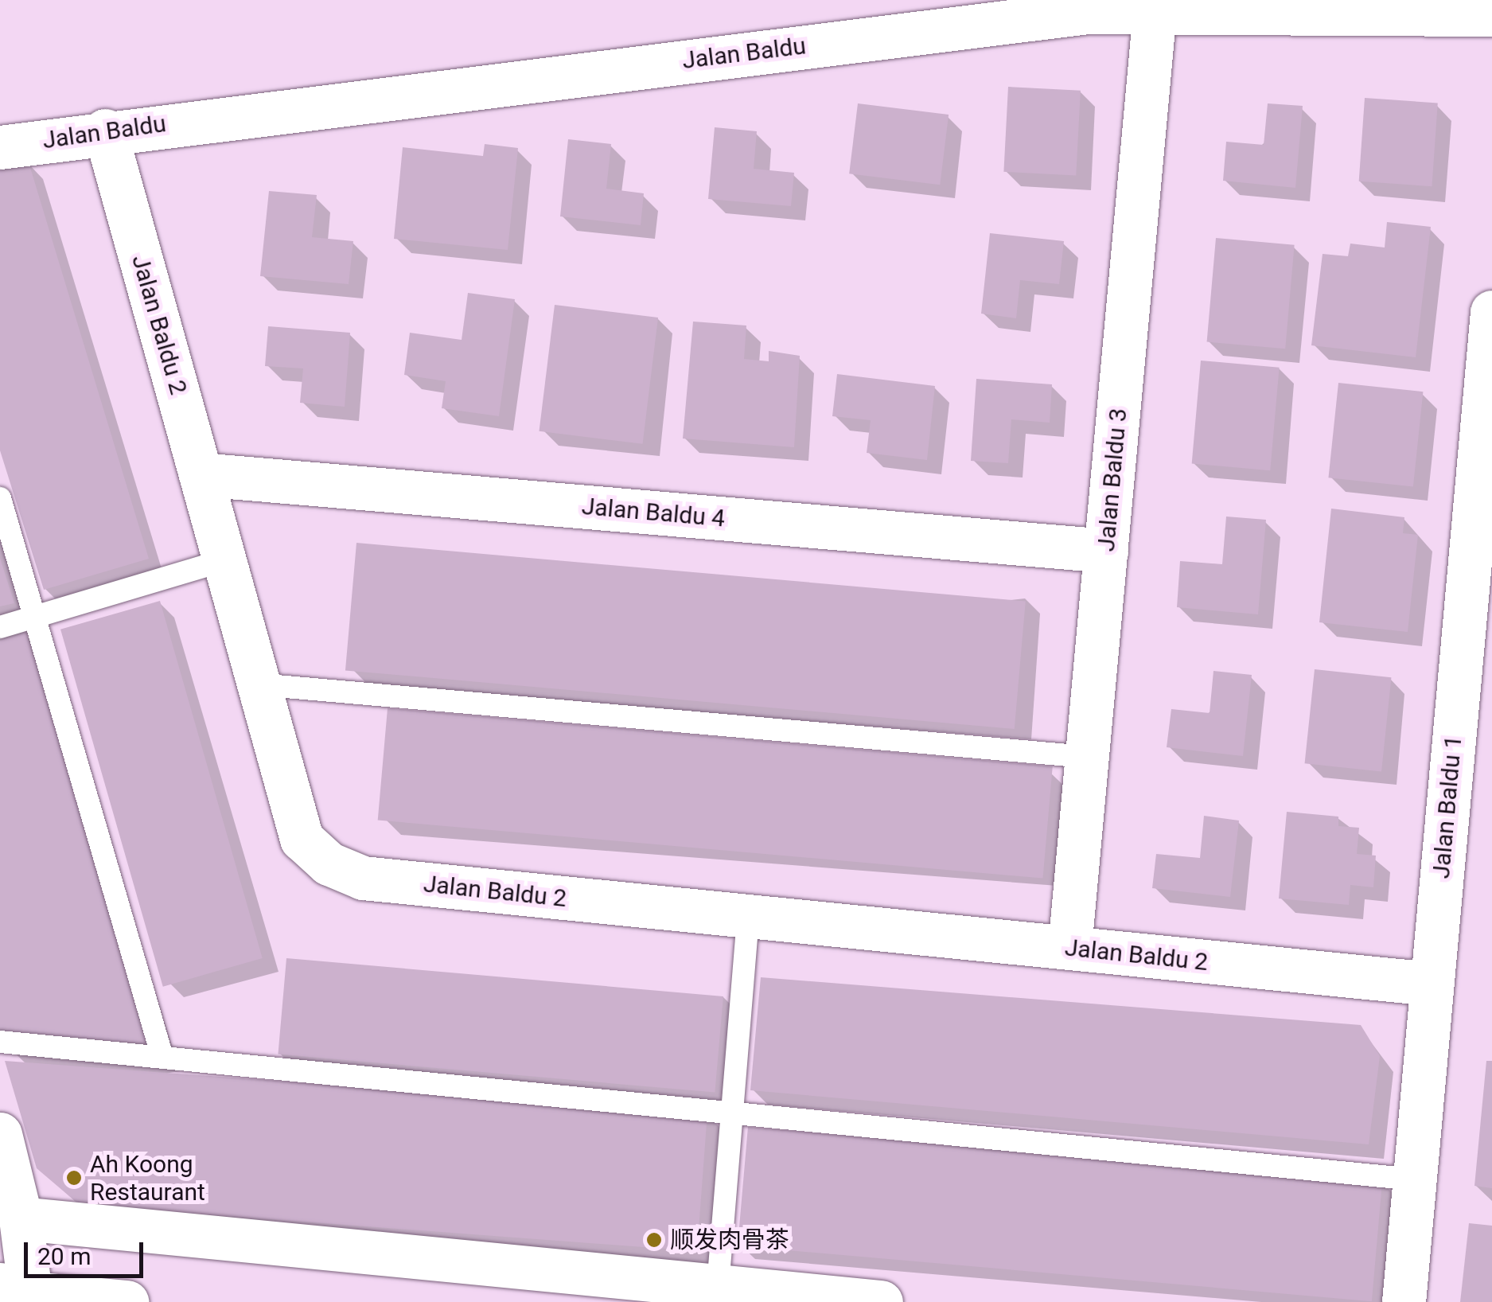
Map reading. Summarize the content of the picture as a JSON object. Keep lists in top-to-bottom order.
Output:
{
  "streets": {
    "street": [
      "Jalan Baldu",
      "Jalan Baldu 2",
      "Jalan Baldu 3",
      "Jalan Baldu 4",
      "Jalan Baldu 1"
    ]
  },
  "crossings": [
    ["Jalan Baldu", "Jalan Baldu 2"],
    ["Jalan Baldu", "Jalan Baldu 3"],
    ["Jalan Baldu 2", "Jalan Baldu 3"],
    ["Jalan Baldu 2", "Jalan Baldu 4"],
    ["Jalan Baldu 2", "Jalan Baldu 1"],
    ["Jalan Baldu 3", "Jalan Baldu 4"]
  ],
  "places": ["Ah Koong Restaurant", "顺发肉骨茶"],
  "scale_bar": "20 m"
}
